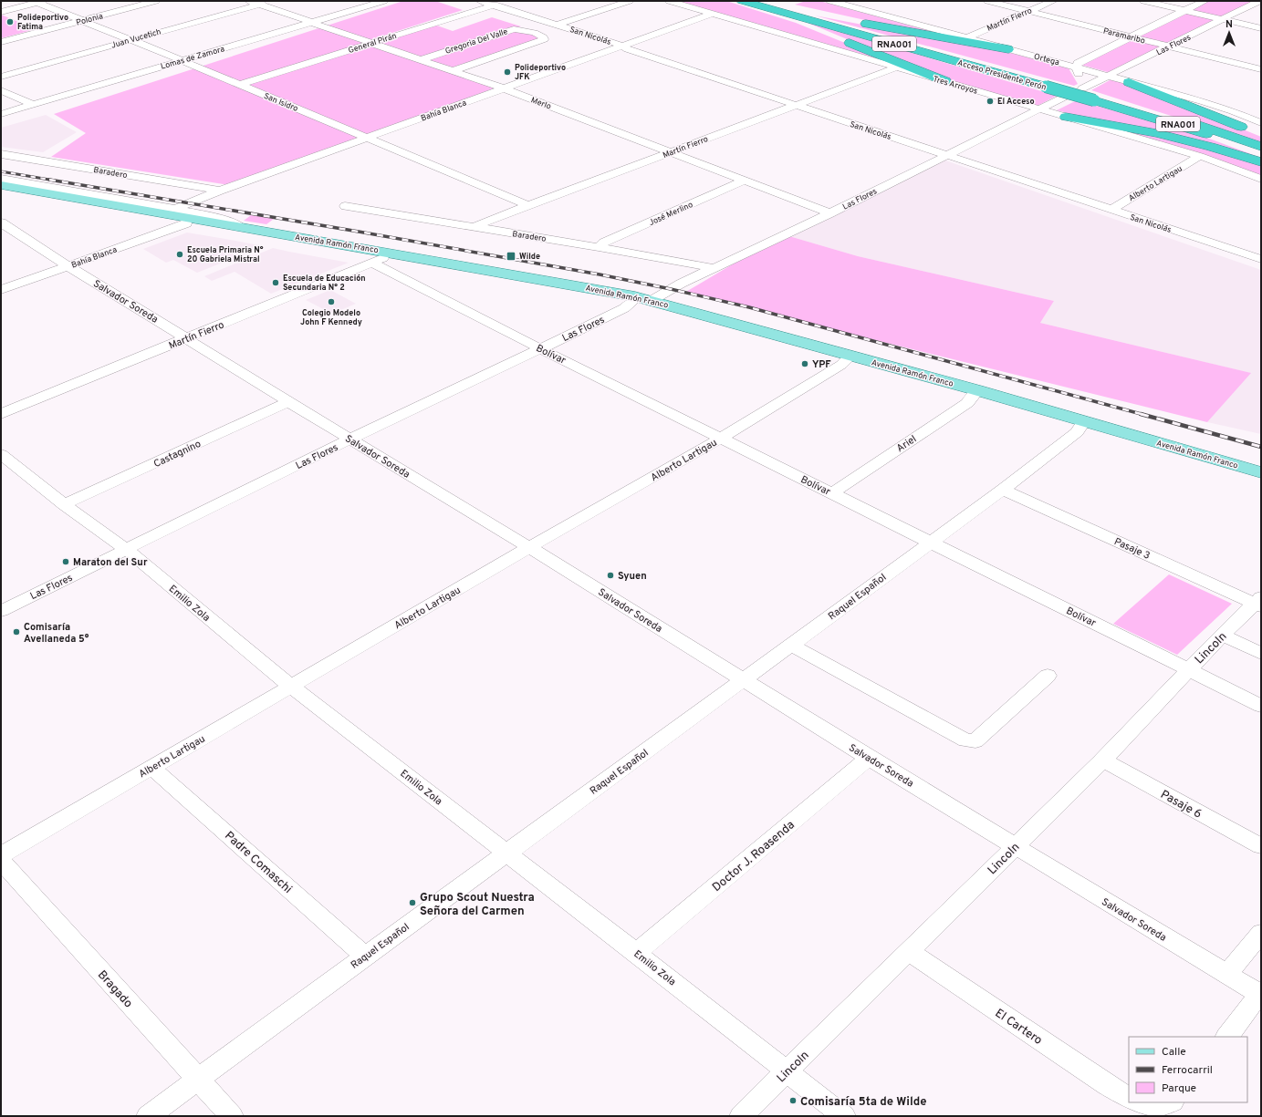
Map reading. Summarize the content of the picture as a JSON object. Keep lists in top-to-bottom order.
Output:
{
  "streets": {
    "highway": ["RNA001", "Acceso Presidente Perón"],
    "main road": ["Avenida Ramón Franco"],
    "street": [
      "Polonia",
      "Martín Fierro",
      "San Nicolás",
      "Paramaribo",
      "Juan Vucetich",
      "Gregoria Del Valle",
      "General Pirán",
      "Las Flores",
      "Lomas de Zamora",
      "Ortega",
      "Tres Arroyos",
      "San Isidro",
      "Merlo",
      "Bahía Blanca",
      "Baradero",
      "Alberto Lartigau",
      "José Merlino",
      "Salvador Soreda",
      "Bolívar",
      "Ariel",
      "Castagnino",
      "Pasaje 3",
      "Raquel Español",
      "Emilio Zola",
      "Lincoln",
      "Pasaje 6",
      "Doctor J. Roasenda",
      "Padre Comaschi",
      "Bragado",
      "El Cartero"
    ]
  },
  "crossings": [
    ["Polonia", "San Isidro"],
    ["Martín Fierro", "San Nicolás"],
    ["Martín Fierro", "Paramaribo"],
    ["Martín Fierro", "Ortega"],
    ["Martín Fierro", "Tres Arroyos"],
    ["Martín Fierro", "San Isidro"],
    ["Martín Fierro", "Merlo"],
    ["Martín Fierro", "Baradero"],
    ["Martín Fierro", "Avenida Ramón Franco"],
    ["Martín Fierro", "Salvador Soreda"],
    ["Martín Fierro", "Bolívar"],
    ["San Nicolás", "Gregoria Del Valle"],
    ["San Nicolás", "General Pirán"],
    ["San Nicolás", "Las Flores"],
    ["San Nicolás", "Bahía Blanca"],
    ["San Nicolás", "Alberto Lartigau"],
    ["Paramaribo", "Las Flores"],
    ["Juan Vucetich", "San Isidro"],
    ["Juan Vucetich", "Merlo"],
    ["Gregoria Del Valle", "Merlo"],
    ["General Pirán", "San Isidro"],
    ["General Pirán", "Merlo"],
    ["Las Flores", "Ortega"],
    ["Las Flores", "Tres Arroyos"],
    ["Las Flores", "Merlo"],
    ["Las Flores", "Baradero"],
    ["Las Flores", "Avenida Ramón Franco"],
    ["Las Flores", "Salvador Soreda"],
    ["Las Flores", "Bolívar"],
    ["Las Flores", "Emilio Zola"],
    ["Lomas de Zamora", "San Isidro"],
    ["Lomas de Zamora", "Merlo"],
    ["Tres Arroyos", "Bahía Blanca"],
    ["Tres Arroyos", "Alberto Lartigau"],
    ["San Isidro", "Bahía Blanca"],
    ["Merlo", "Bahía Blanca"],
    ["Merlo", "José Merlino"],
    ["Bahía Blanca", "Baradero"],
    ["Bahía Blanca", "Avenida Ramón Franco"],
    ["Bahía Blanca", "Salvador Soreda"],
    ["Baradero", "José Merlino"],
    ["Alberto Lartigau", "Avenida Ramón Franco"],
    ["Alberto Lartigau", "Salvador Soreda"],
    ["Alberto Lartigau", "Bolívar"],
    ["Alberto Lartigau", "Emilio Zola"],
    ["Alberto Lartigau", "Padre Comaschi"],
    ["Avenida Ramón Franco", "Bolívar"],
    ["Avenida Ramón Franco", "Ariel"],
    ["Avenida Ramón Franco", "Raquel Español"],
    ["Salvador Soreda", "Castagnino"],
    ["Salvador Soreda", "Raquel Español"],
    ["Salvador Soreda", "Lincoln"],
    ["Salvador Soreda", "Doctor J. Roasenda"],
    ["Bolívar", "Ariel"],
    ["Bolívar", "Raquel Español"],
    ["Bolívar", "Lincoln"],
    ["Castagnino", "Emilio Zola"],
    ["Pasaje 3", "Raquel Español"],
    ["Pasaje 3", "Lincoln"],
    ["Raquel Español", "Emilio Zola"],
    ["Raquel Español", "Padre Comaschi"],
    ["Raquel Español", "Bragado"],
    ["Emilio Zola", "Lincoln"],
    ["Emilio Zola", "Doctor J. Roasenda"],
    ["Lincoln", "Pasaje 6"],
    ["Lincoln", "El Cartero"]
  ],
  "places": {
    "other": [
      "Polideportivo Fatima",
      "Polideportivo JFK",
      "El Acceso",
      "Escuela Primaria N° 20 Gabriela Mistral",
      "Escuela de Educación Secundaria N° 2",
      "Colegio Modelo John F Kennedy",
      "YPF",
      "Maraton del Sur",
      "Syuen",
      "Comisaría Avellaneda 5°",
      "Grupo Scout Nuestra Señora del Carmen",
      "Comisaría 5ta de Wilde"
    ],
    "transit": ["Wilde"]
  },
  "legend": ["Calle", "Ferrocarril", "Parque"],
  "north": "top"
}
